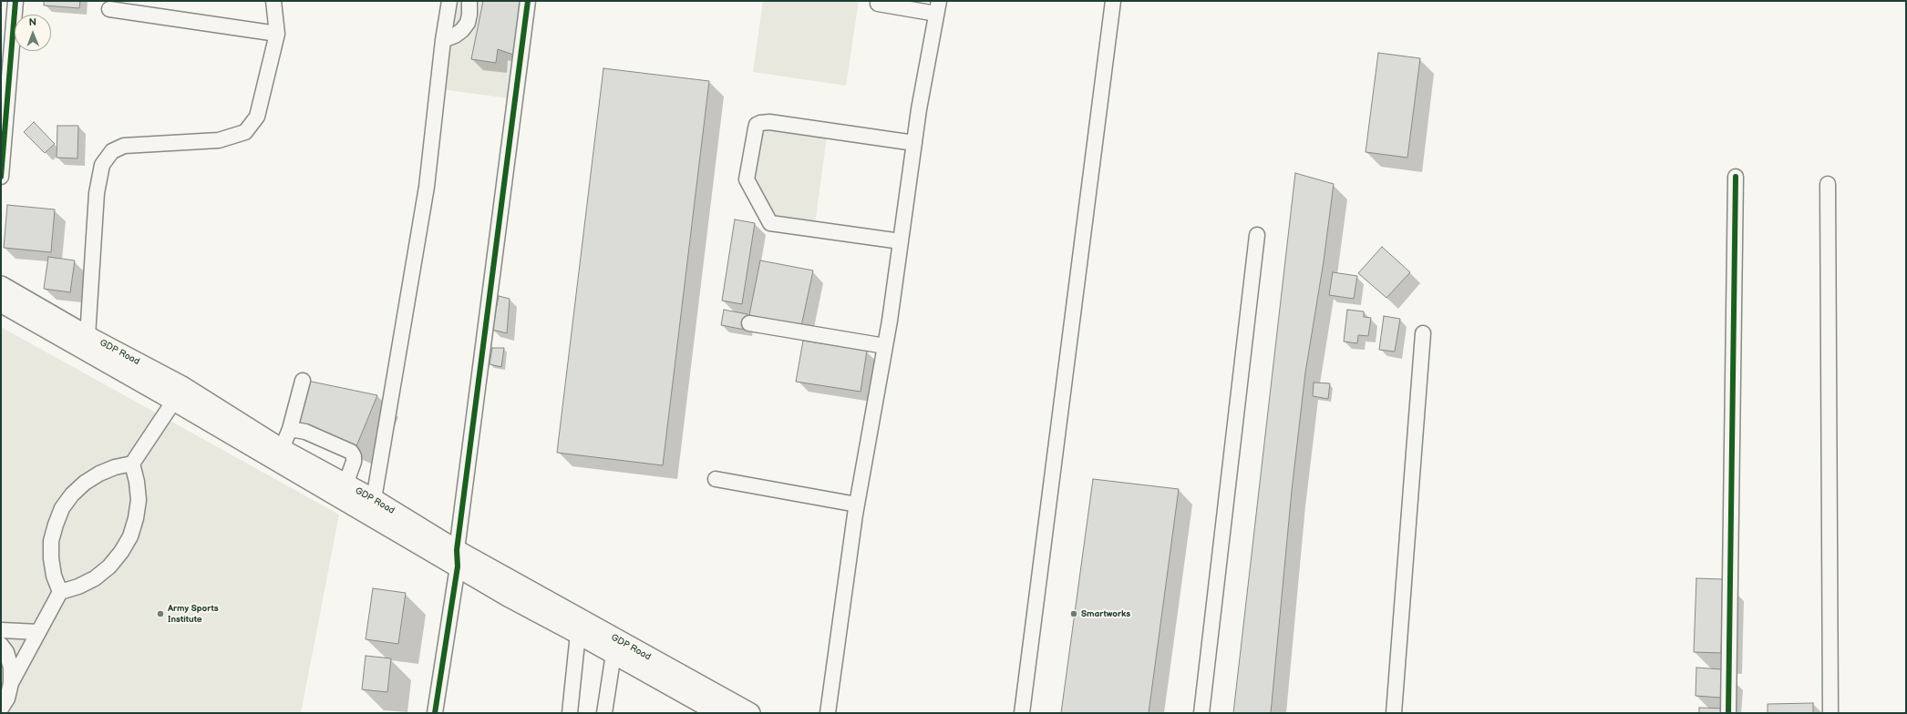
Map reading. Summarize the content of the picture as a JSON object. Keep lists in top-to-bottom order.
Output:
{
  "streets": {
    "main road": ["GDP Road"]
  },
  "places": ["Army Sports Institute", "Smartworks"],
  "north": "top"
}
